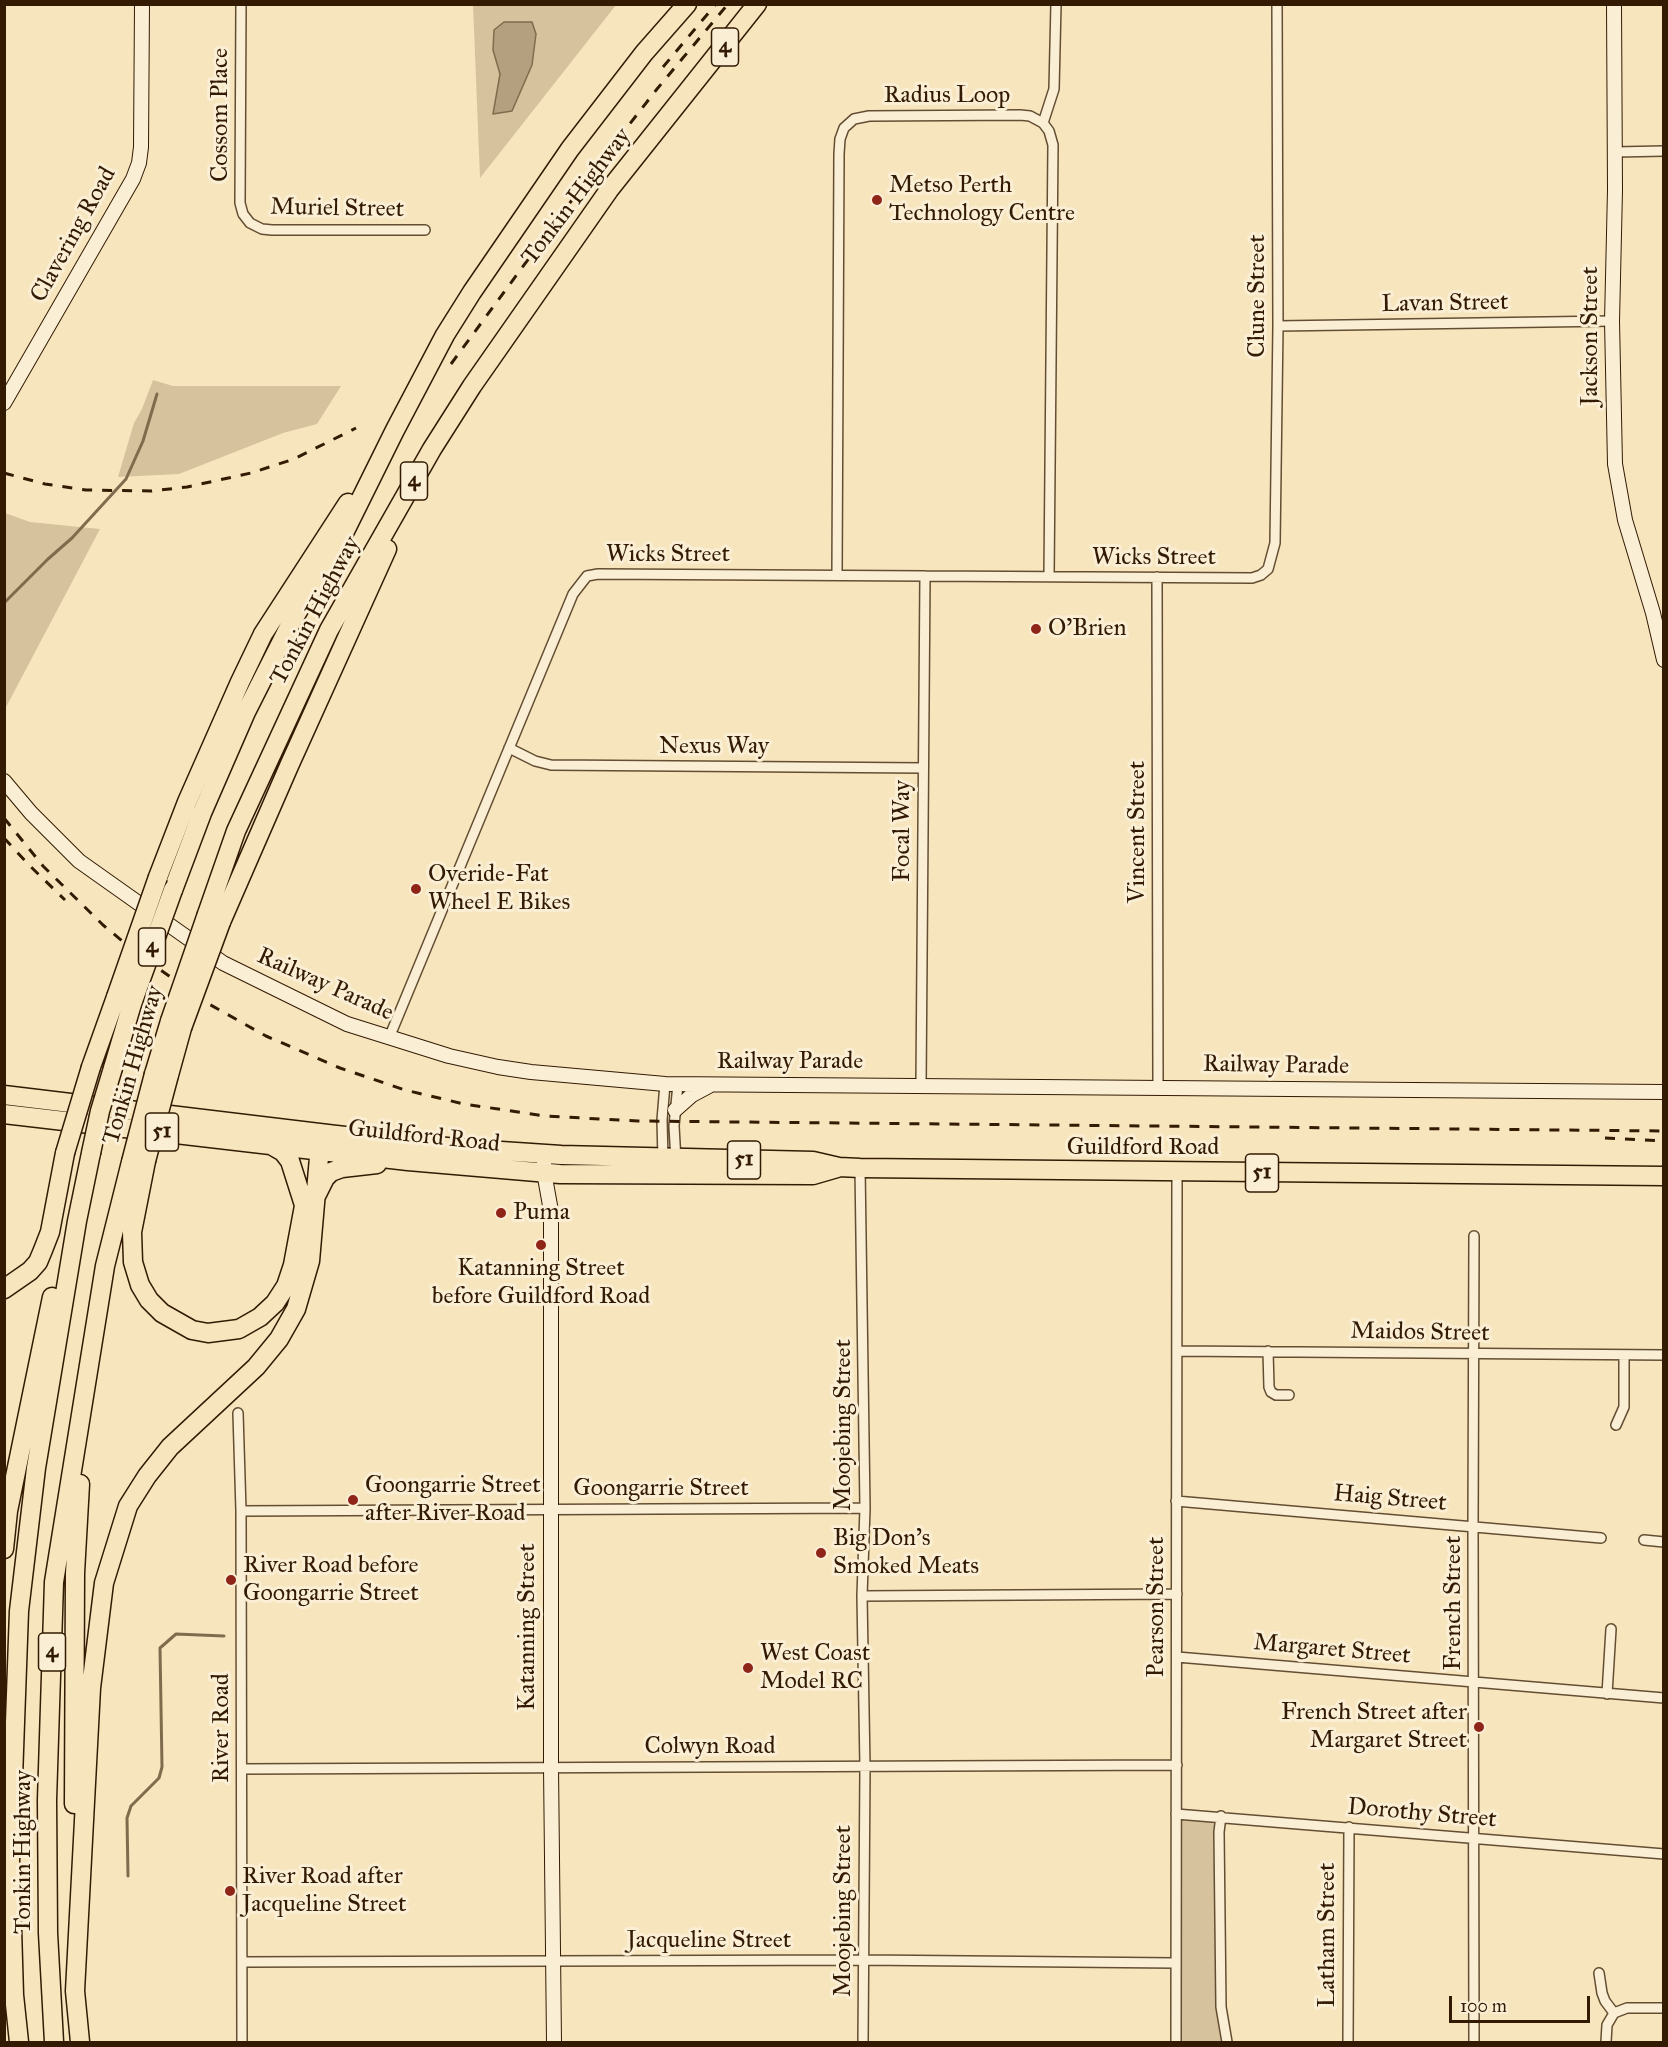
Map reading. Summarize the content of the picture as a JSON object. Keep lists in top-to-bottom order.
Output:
{
  "streets": {
    "highway": [
      "4",
      "Tonkin Highway",
      "51",
      "Guildford Road"
    ],
    "street": [
      "Radius Loop",
      "Cossom Place",
      "Muriel Street",
      "Clavering Road",
      "Clune Street",
      "Lavan Street",
      "Jackson Street",
      "Wicks Street",
      "Nexus Way",
      "Focal Way",
      "Vincent Street",
      "Railway Parade",
      "Maidos Street",
      "Moojebing Street",
      "Goongarrie Street",
      "Haig Street",
      "French Street",
      "Pearson Street",
      "Katanning Street",
      "Margaret Street",
      "River Road",
      "Colwyn Road",
      "Dorothy Street",
      "Latham Street",
      "Jacqueline Street"
    ]
  },
  "crossings": [
    ["Radius Loop", "Wicks Street"],
    ["Cossom Place", "Muriel Street"],
    ["Clune Street", "Lavan Street"],
    ["Clune Street", "Wicks Street"],
    ["Lavan Street", "Jackson Street"],
    ["Wicks Street", "Nexus Way"],
    ["Wicks Street", "Focal Way"],
    ["Wicks Street", "Vincent Street"],
    ["Wicks Street", "Railway Parade"],
    ["Nexus Way", "Focal Way"],
    ["Focal Way", "Railway Parade"],
    ["Vincent Street", "Railway Parade"],
    ["Guildford Road", "Moojebing Street"],
    ["Guildford Road", "Pearson Street"],
    ["Guildford Road", "Katanning Street"],
    ["Maidos Street", "French Street"],
    ["Maidos Street", "Pearson Street"],
    ["Moojebing Street", "Goongarrie Street"],
    ["Moojebing Street", "Colwyn Road"],
    ["Moojebing Street", "Jacqueline Street"],
    ["Goongarrie Street", "Katanning Street"],
    ["Goongarrie Street", "River Road"],
    ["Haig Street", "French Street"],
    ["Haig Street", "Pearson Street"],
    ["French Street", "Margaret Street"],
    ["French Street", "Dorothy Street"],
    ["Pearson Street", "Margaret Street"],
    ["Pearson Street", "Colwyn Road"],
    ["Pearson Street", "Dorothy Street"],
    ["Pearson Street", "Jacqueline Street"],
    ["Katanning Street", "Colwyn Road"],
    ["Katanning Street", "Jacqueline Street"],
    ["River Road", "Colwyn Road"],
    ["River Road", "Jacqueline Street"],
    ["Dorothy Street", "Latham Street"]
  ],
  "places": [
    "Metso Perth Technology Centre",
    "O’Brien",
    "Overide-Fat Wheel E Bikes",
    "Puma",
    "Katanning Street before Guildford Road",
    "Goongarrie Street after River Road",
    "Big Don's Smoked Meats",
    "River Road before Goongarrie Street",
    "West Coast Model RC",
    "French Street after Margaret Street",
    "River Road after Jacqueline Street"
  ],
  "scale_bar": "100 m"
}
